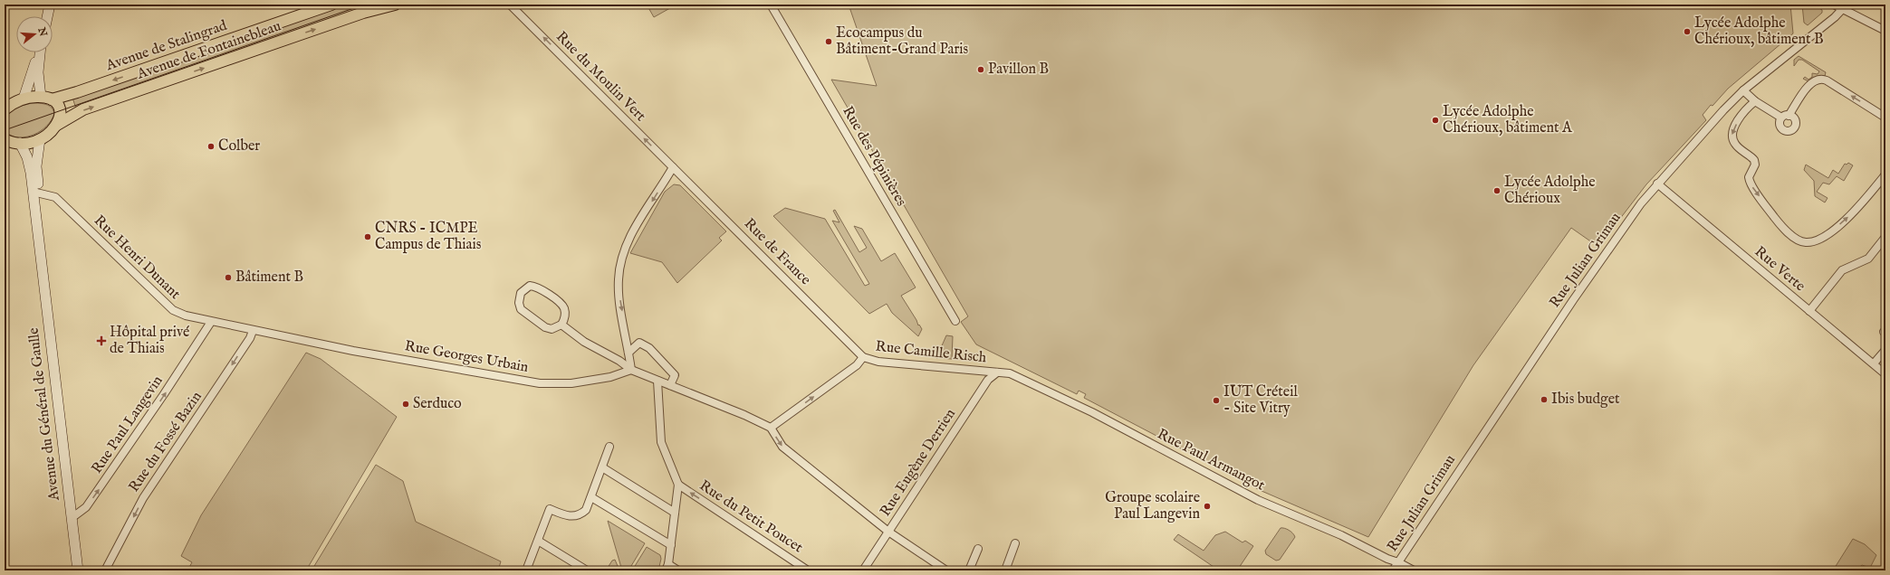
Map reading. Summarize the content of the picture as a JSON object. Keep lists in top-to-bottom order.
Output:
{
  "streets": {
    "main road": ["Avenue de Stalingrad", "Avenue de Fontainebleau", "Avenue du Général de Gaulle"],
    "street": [
      "Rue du Moulin Vert",
      "Rue des Pépinières",
      "Rue de France",
      "Rue Henri Dunant",
      "Rue Julian Grimau",
      "Rue Verte",
      "Rue Camille Risch",
      "Rue Georges Urbain",
      "Rue Paul Langevin",
      "Rue du Fossé Bazin",
      "Rue Paul Armangot",
      "Rue Eugène Derrien",
      "Rue du Petit Poucet"
    ]
  },
  "crossings": [
    ["Avenue de Fontainebleau", "Avenue du Général de Gaulle"],
    ["Rue du Moulin Vert", "Rue de France"],
    ["Rue de France", "Rue Camille Risch"],
    ["Rue Henri Dunant", "Rue Georges Urbain"],
    ["Rue Henri Dunant", "Avenue du Général de Gaulle"],
    ["Rue Henri Dunant", "Rue Paul Langevin"],
    ["Rue Henri Dunant", "Rue du Fossé Bazin"],
    ["Rue Julian Grimau", "Rue Verte"],
    ["Rue Julian Grimau", "Rue Paul Armangot"],
    ["Rue Camille Risch", "Rue Paul Armangot"],
    ["Rue Camille Risch", "Rue Eugène Derrien"],
    ["Avenue du Général de Gaulle", "Rue Paul Langevin"],
    ["Rue Paul Armangot", "Rue Eugène Derrien"]
  ],
  "one_way": [
    "Avenue de Stalingrad",
    "Avenue de Fontainebleau",
    "Rue du Moulin Vert",
    "Rue Paul Langevin",
    "Rue du Fossé Bazin",
    "Rue du Petit Poucet"
  ],
  "places": {
    "other": [
      "Lycée Adolphe Chérioux, bâtiment B",
      "Ecocampus du Bâtiment-Grand Paris",
      "Pavillon B",
      "Lycée Adolphe Chérioux, bâtiment A",
      "Colber",
      "Lycée Adolphe Chérioux",
      "CNRS - ICMPE Campus de Thiais",
      "Bâtiment B",
      "Ibis budget",
      "IUT Créteil - Site Vitry",
      "Serduco",
      "Groupe scolaire Paul Langevin"
    ],
    "health": ["Hôpital privé de Thiais"]
  },
  "north": "right"
}
